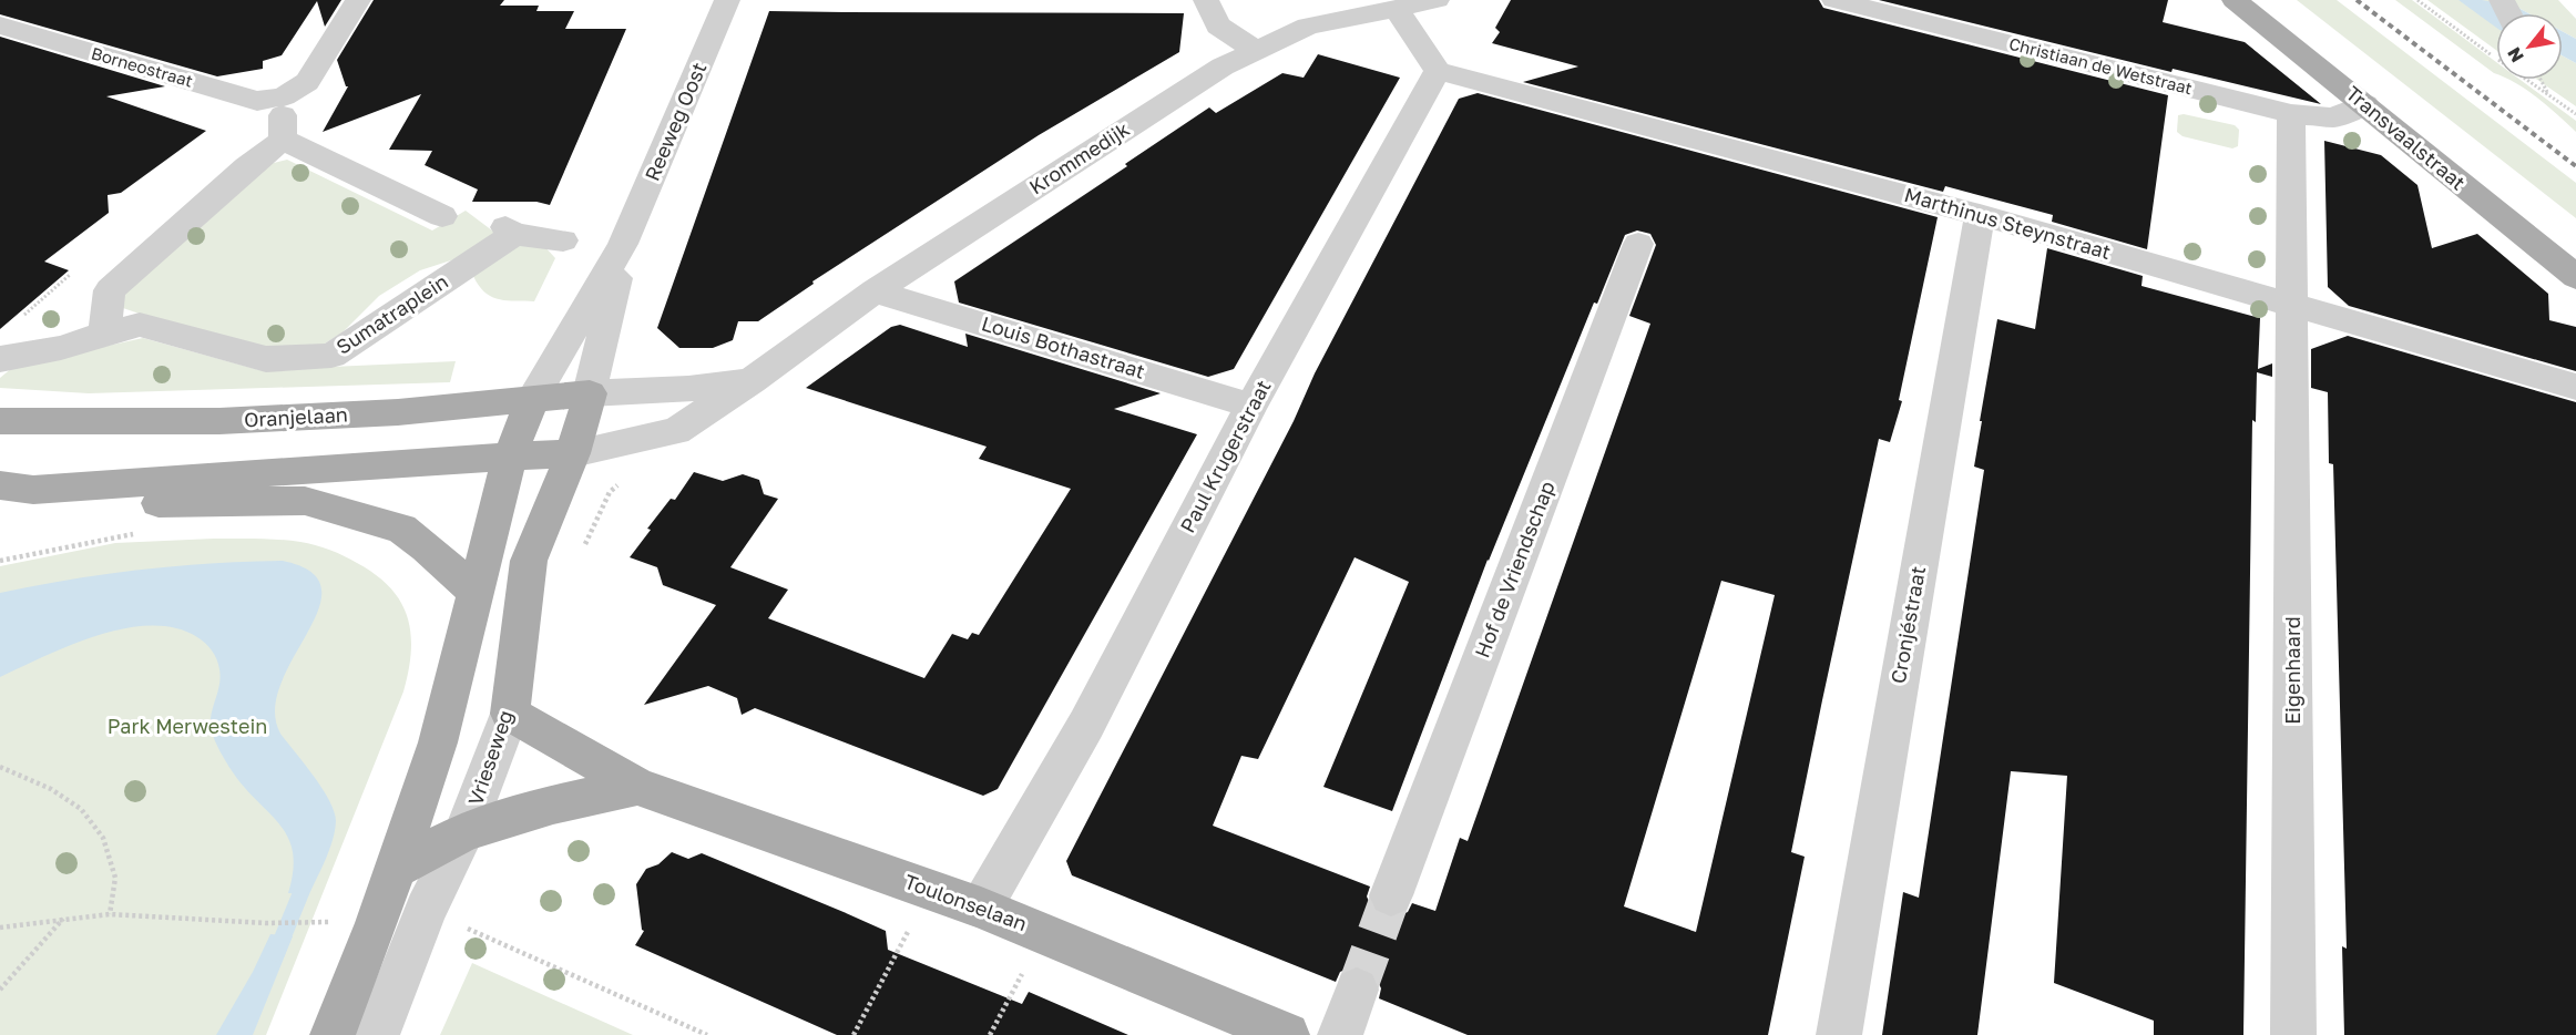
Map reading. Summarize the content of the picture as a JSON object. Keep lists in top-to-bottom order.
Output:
{
  "streets": {
    "main road": [
      "Transvaalstraat",
      "Oranjelaan",
      "Vrieseweg",
      "Toulonselaan"
    ],
    "street": [
      "Christiaan de Wetstraat",
      "Borneostraat",
      "Reeweg Oost",
      "Krommedijk",
      "Marthinus Steynstraat",
      "Sumatraplein",
      "Louis Bothastraat",
      "Paul Krugerstraat",
      "Hof de Vriendschap",
      "Cronjéstraat",
      "Eigenhaard"
    ]
  },
  "crossings": [
    ["Christiaan de Wetstraat", "Transvaalstraat"],
    ["Christiaan de Wetstraat", "Eigenhaard"],
    ["Reeweg Oost", "Krommedijk"],
    ["Reeweg Oost", "Oranjelaan"],
    ["Reeweg Oost", "Vrieseweg"],
    ["Krommedijk", "Louis Bothastraat"],
    ["Krommedijk", "Oranjelaan"],
    ["Krommedijk", "Vrieseweg"],
    ["Marthinus Steynstraat", "Paul Krugerstraat"],
    ["Marthinus Steynstraat", "Cronjéstraat"],
    ["Marthinus Steynstraat", "Eigenhaard"],
    ["Louis Bothastraat", "Paul Krugerstraat"],
    ["Oranjelaan", "Vrieseweg"],
    ["Paul Krugerstraat", "Toulonselaan"],
    ["Vrieseweg", "Toulonselaan"]
  ],
  "parks": ["Park Merwestein"],
  "north": "bottom left"
}
